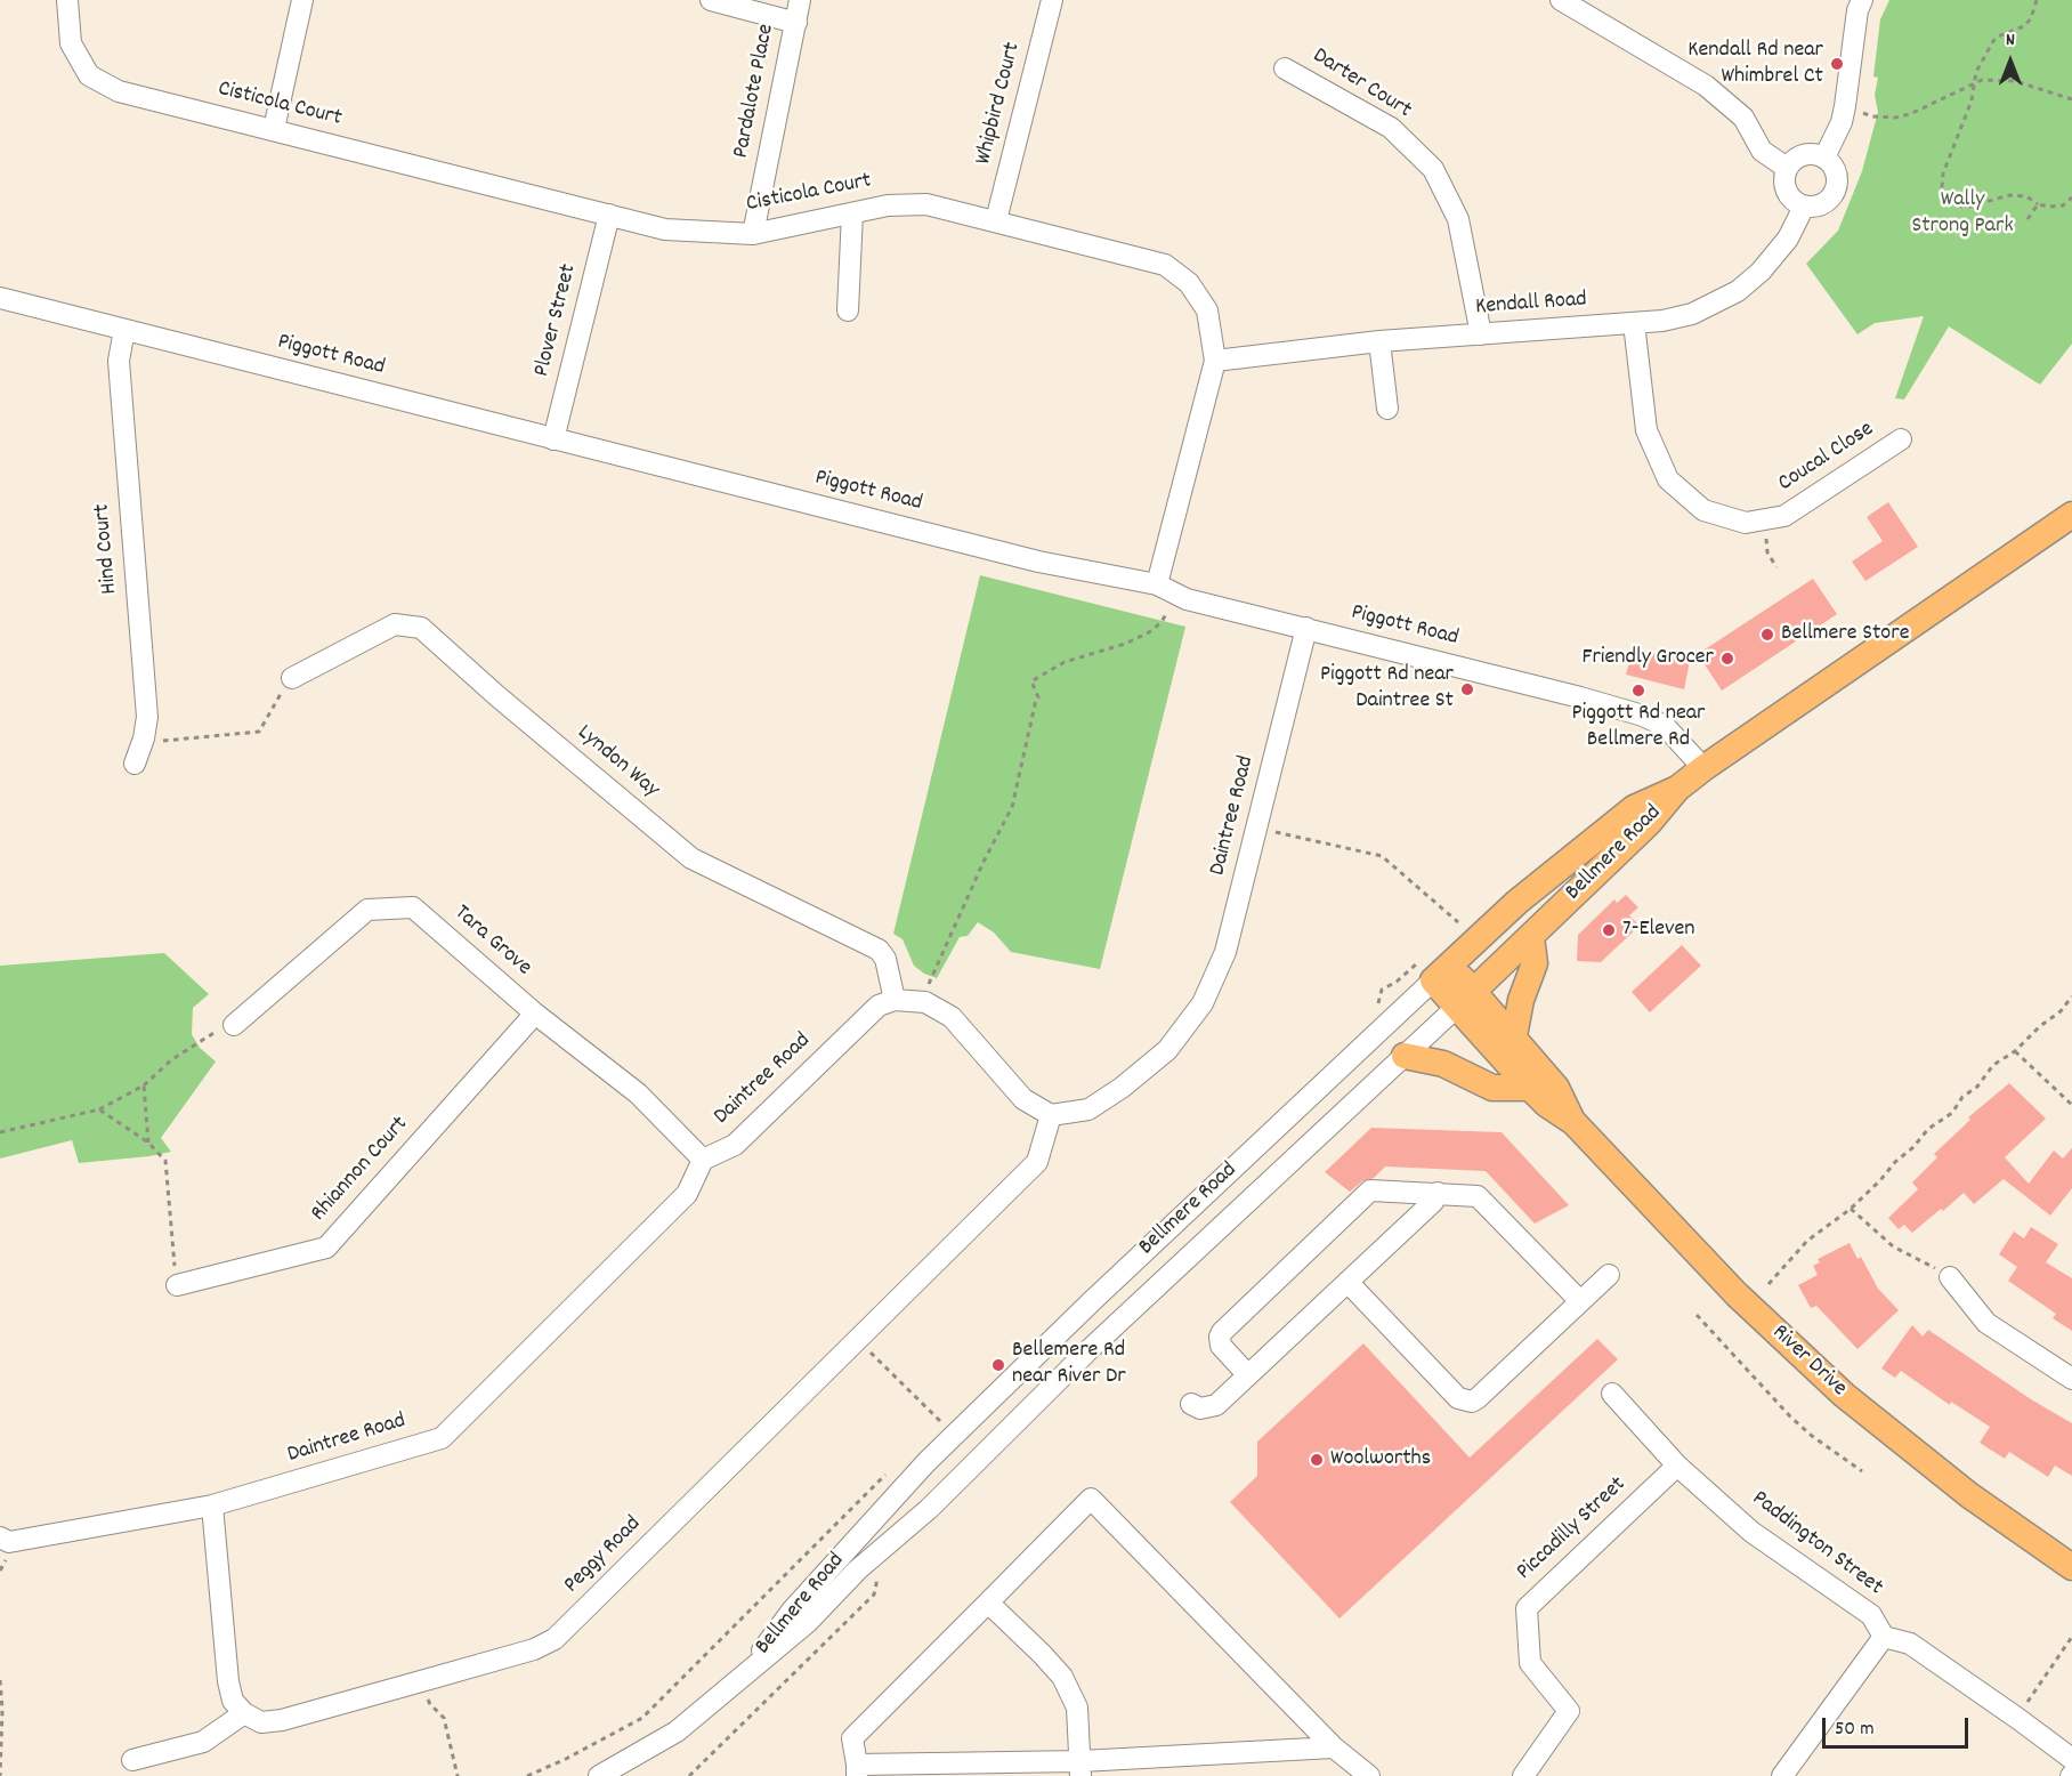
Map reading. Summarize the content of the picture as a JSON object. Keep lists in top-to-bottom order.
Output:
{
  "streets": {
    "main road": ["Bellmere Road", "River Drive"],
    "street": [
      "Darter Court",
      "Pardalote Place",
      "Whipbird Court",
      "Cisticola Court",
      "Kendall Road",
      "Plover Street",
      "Piggott Road",
      "Coucal Close",
      "Hind Court",
      "Lyndon Way",
      "Daintree Road",
      "Tara Grove",
      "Rhiannon Court",
      "Piccadilly Street",
      "Paddington Street",
      "Peggy Road"
    ]
  },
  "crossings": [
    ["Darter Court", "Kendall Road"],
    ["Pardalote Place", "Cisticola Court"],
    ["Whipbird Court", "Cisticola Court"],
    ["Cisticola Court", "Kendall Road"],
    ["Cisticola Court", "Plover Street"],
    ["Cisticola Court", "Piggott Road"],
    ["Kendall Road", "Coucal Close"],
    ["Plover Street", "Piggott Road"],
    ["Piggott Road", "Hind Court"],
    ["Piggott Road", "Daintree Road"],
    ["Piggott Road", "Bellmere Road"],
    ["Lyndon Way", "Daintree Road"],
    ["Daintree Road", "Tara Grove"],
    ["Daintree Road", "Peggy Road"],
    ["Bellmere Road", "River Drive"],
    ["Tara Grove", "Rhiannon Court"],
    ["Piccadilly Street", "Paddington Street"]
  ],
  "parks": ["Wally Strong Park"],
  "places": [
    "Kendall Rd near Whimbrel Ct",
    "Bellmere Store",
    "Friendly Grocer",
    "Piggott Rd near Daintree St",
    "Piggott Rd near Bellmere Rd",
    "7-Eleven",
    "Bellemere Rd near River Dr",
    "Woolworths"
  ],
  "scale_bar": "50 m",
  "north": "top"
}
